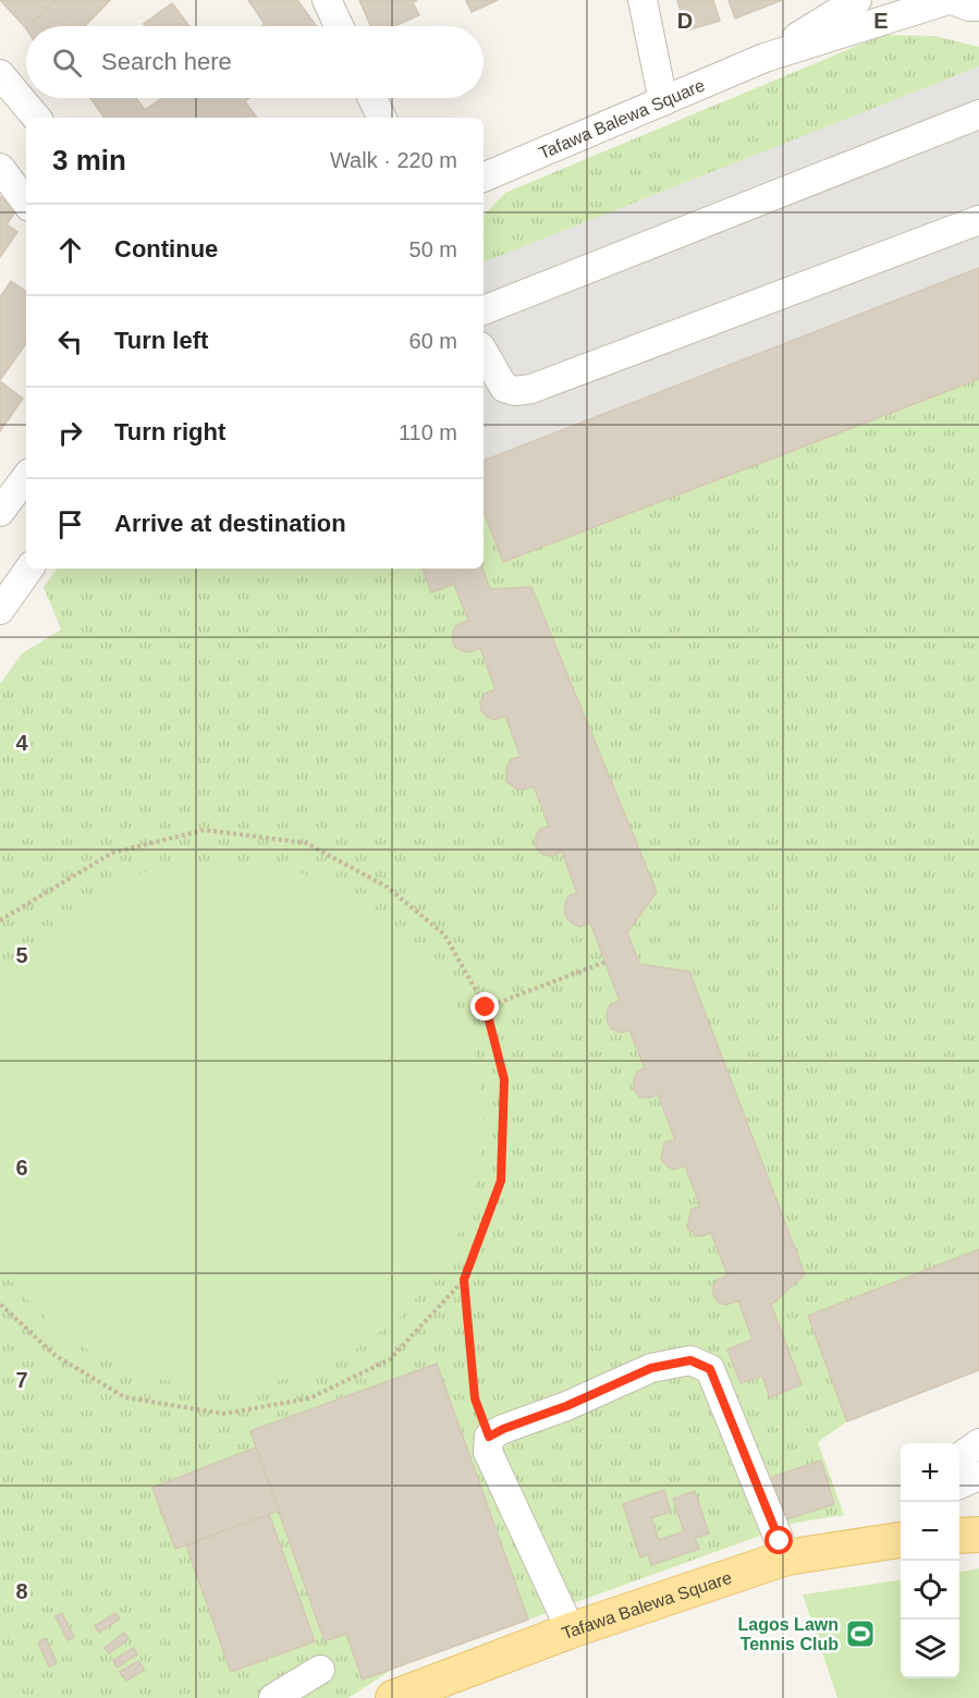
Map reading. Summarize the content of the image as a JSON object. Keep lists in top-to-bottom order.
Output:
{
  "streets": {
    "main road": ["Tafawa Balewa Square"]
  },
  "places": {
    "sports": ["Lagos Lawn Tennis Club"]
  },
  "page": {
    "search": "Search here",
    "heading": ["3 min", "Walk · 220 m"],
    "list": [
      ["Continue", "50 m"],
      ["Turn left", "60 m"],
      ["Turn right", "110 m"],
      "Arrive at destination"
    ],
    "map_buttons": ["+", "−"]
  },
  "grid": {
    "columns": ["D", "E"],
    "rows": [
      "4",
      "5",
      "6",
      "7",
      "8"
    ]
  }
}
